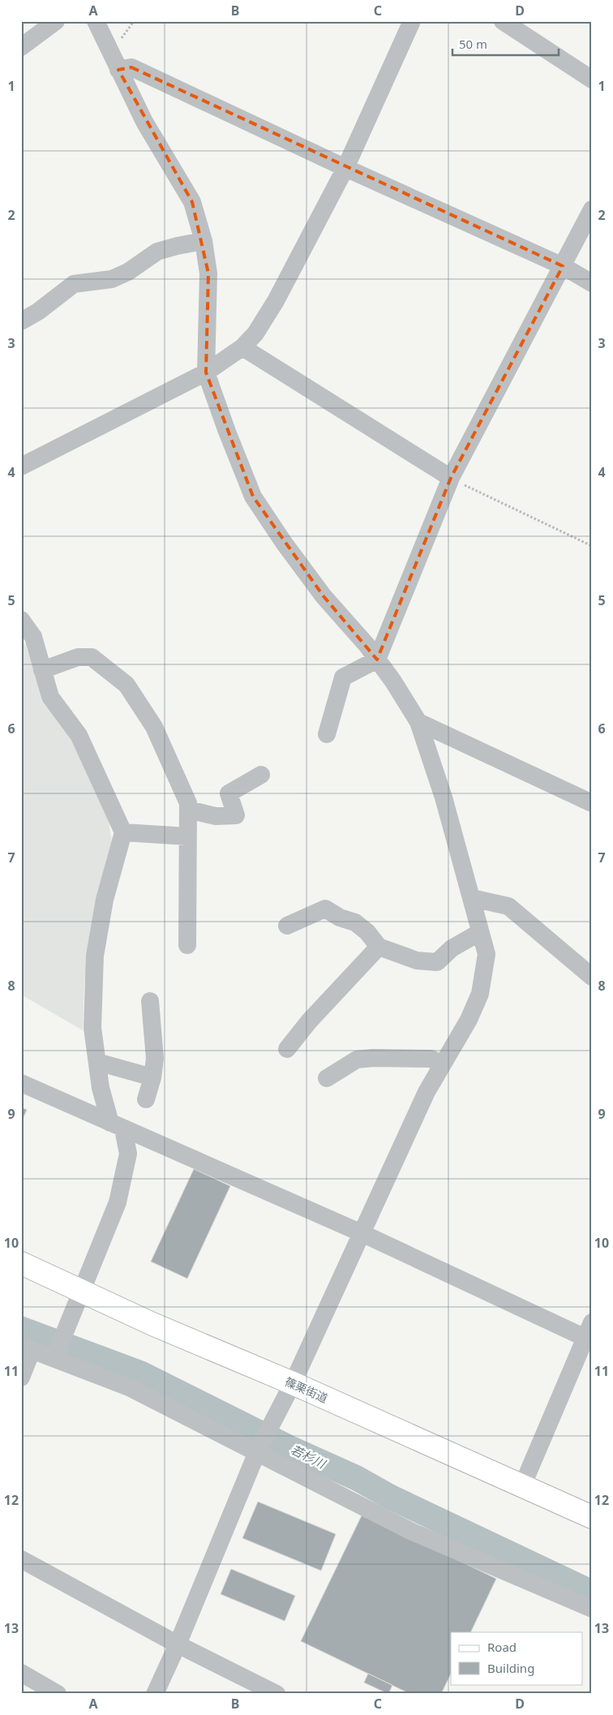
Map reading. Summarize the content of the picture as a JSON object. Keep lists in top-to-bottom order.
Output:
{
  "streets": {
    "main road": ["篠栗街道"]
  },
  "water": ["若杉川"],
  "legend": ["Road", "Building"],
  "scale_bar": "50 m",
  "grid": {
    "columns": [
      "A",
      "B",
      "C",
      "D"
    ],
    "rows": [
      "1",
      "2",
      "3",
      "4",
      "5",
      "6",
      "7",
      "8",
      "9",
      "10",
      "11",
      "12",
      "13"
    ]
  }
}
